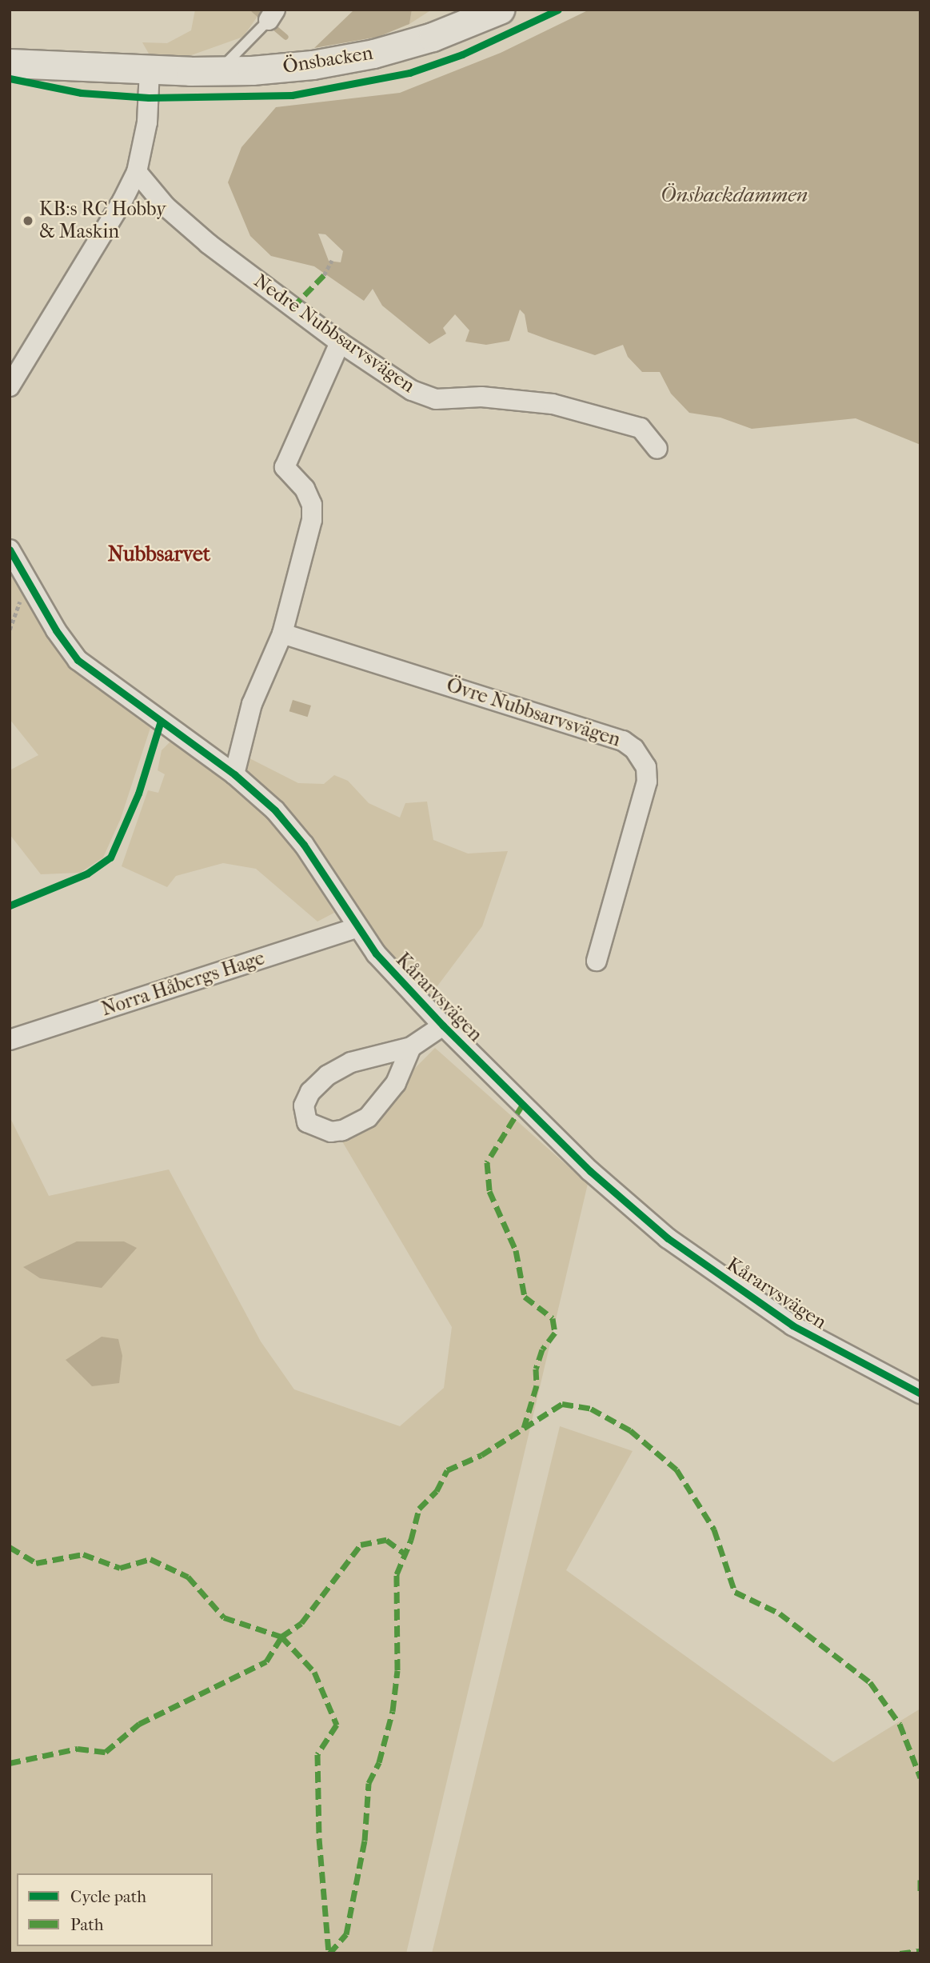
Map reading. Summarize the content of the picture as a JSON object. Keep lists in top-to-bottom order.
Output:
{
  "streets": {
    "main road": ["Önsbacken"],
    "street": [
      "Nedre Nubbsarvsvägen",
      "Övre Nubbsarvsvägen",
      "Norra Håbergs Hage",
      "Kårarvsvägen"
    ]
  },
  "crossings": [
    ["Norra Håbergs Hage", "Kårarvsvägen"]
  ],
  "districts": ["Nubbsarvet"],
  "water": ["Önsbackdammen"],
  "places": ["KB:s RC Hobby & Maskin"],
  "legend": ["Cycle path", "Path"]
}
